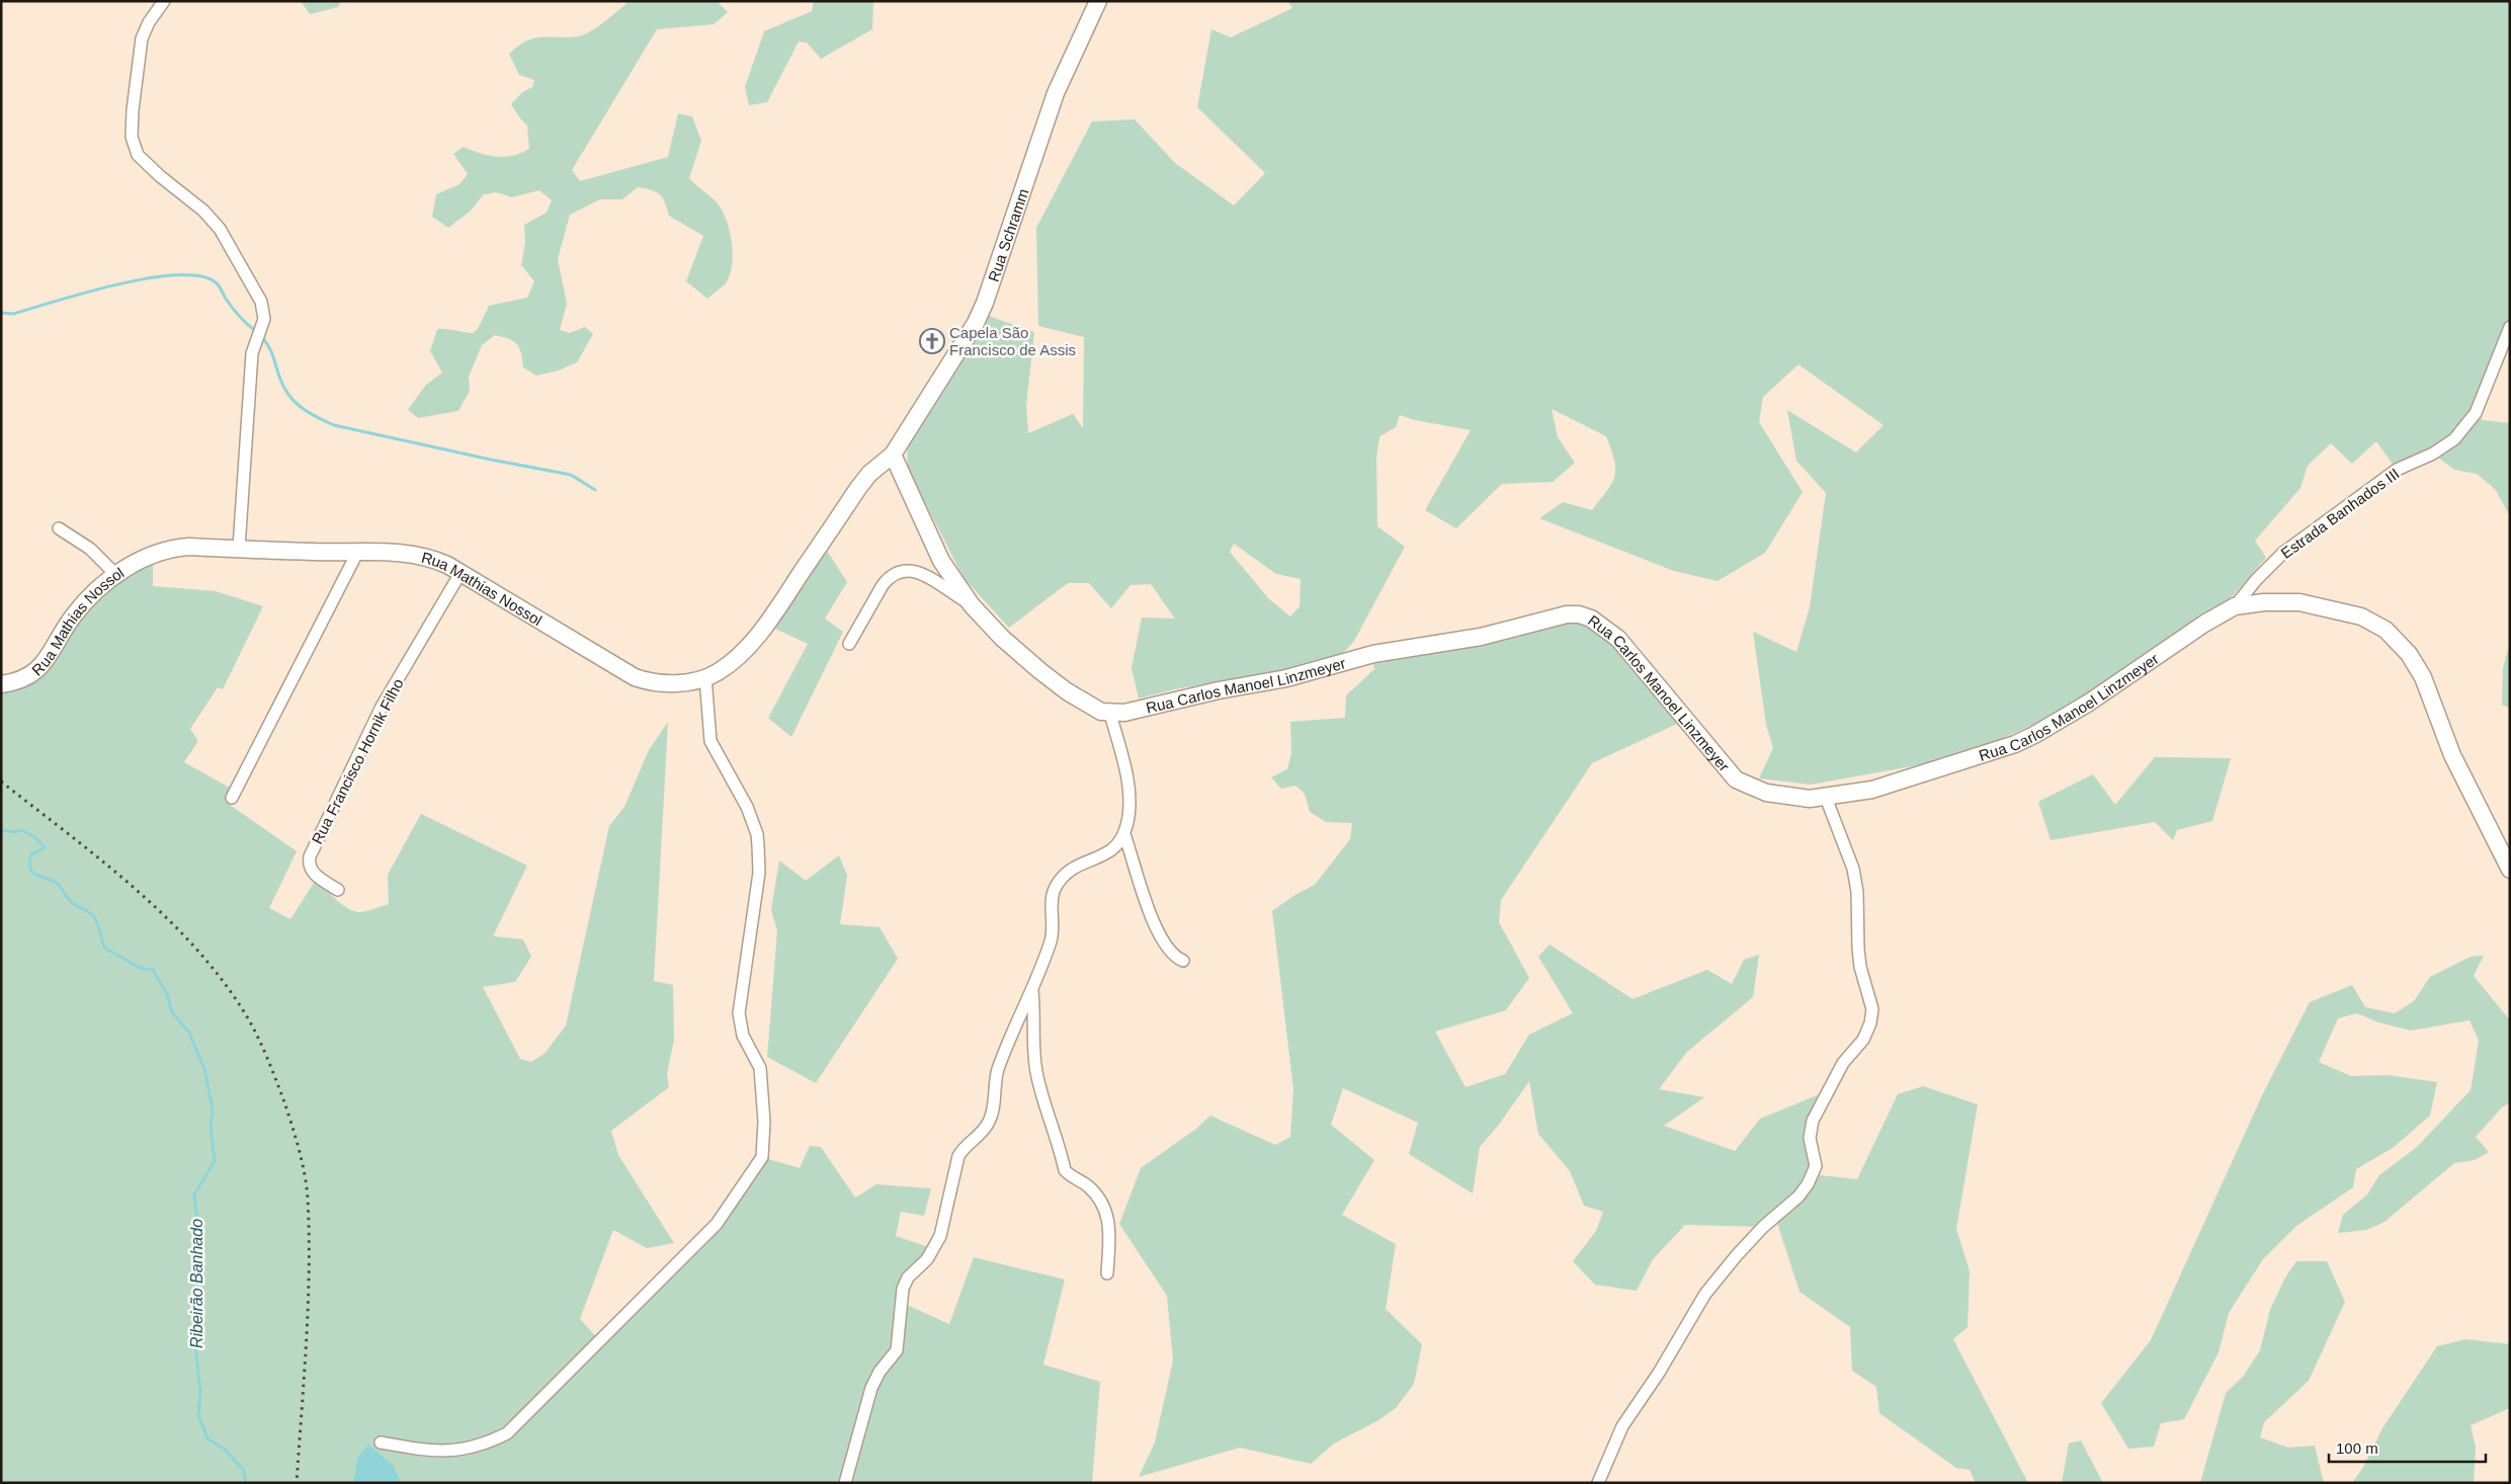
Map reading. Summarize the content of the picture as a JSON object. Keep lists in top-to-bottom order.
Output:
{
  "streets": {
    "street": [
      "Rua Schramm",
      "Estrada Banhados III",
      "Rua Mathias Nossol",
      "Rua Carlos Manoel Linzmeyer",
      "Rua Francisco Hornik Filho"
    ]
  },
  "crossings": [
    ["Rua Schramm", "Rua Mathias Nossol"],
    ["Estrada Banhados III", "Rua Carlos Manoel Linzmeyer"],
    ["Rua Mathias Nossol", "Rua Francisco Hornik Filho"]
  ],
  "water": ["Ribeirão Banhado"],
  "places": {
    "church": ["Capela São Francisco de Assis"]
  },
  "scale_bar": "100 m"
}
